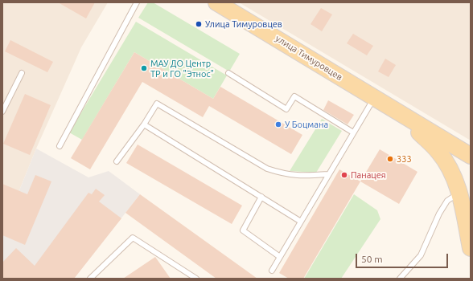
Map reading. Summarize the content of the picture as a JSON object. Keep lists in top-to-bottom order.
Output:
{
  "streets": {
    "main road": ["улица Тимуровцев"]
  },
  "places": [
    "Улица Тимуровцев",
    "МАУ ДО Центр ТР и ГО \"Этнос\"",
    "У Боцмана",
    "333",
    "Панацея"
  ],
  "scale_bar": "50 m"
}
